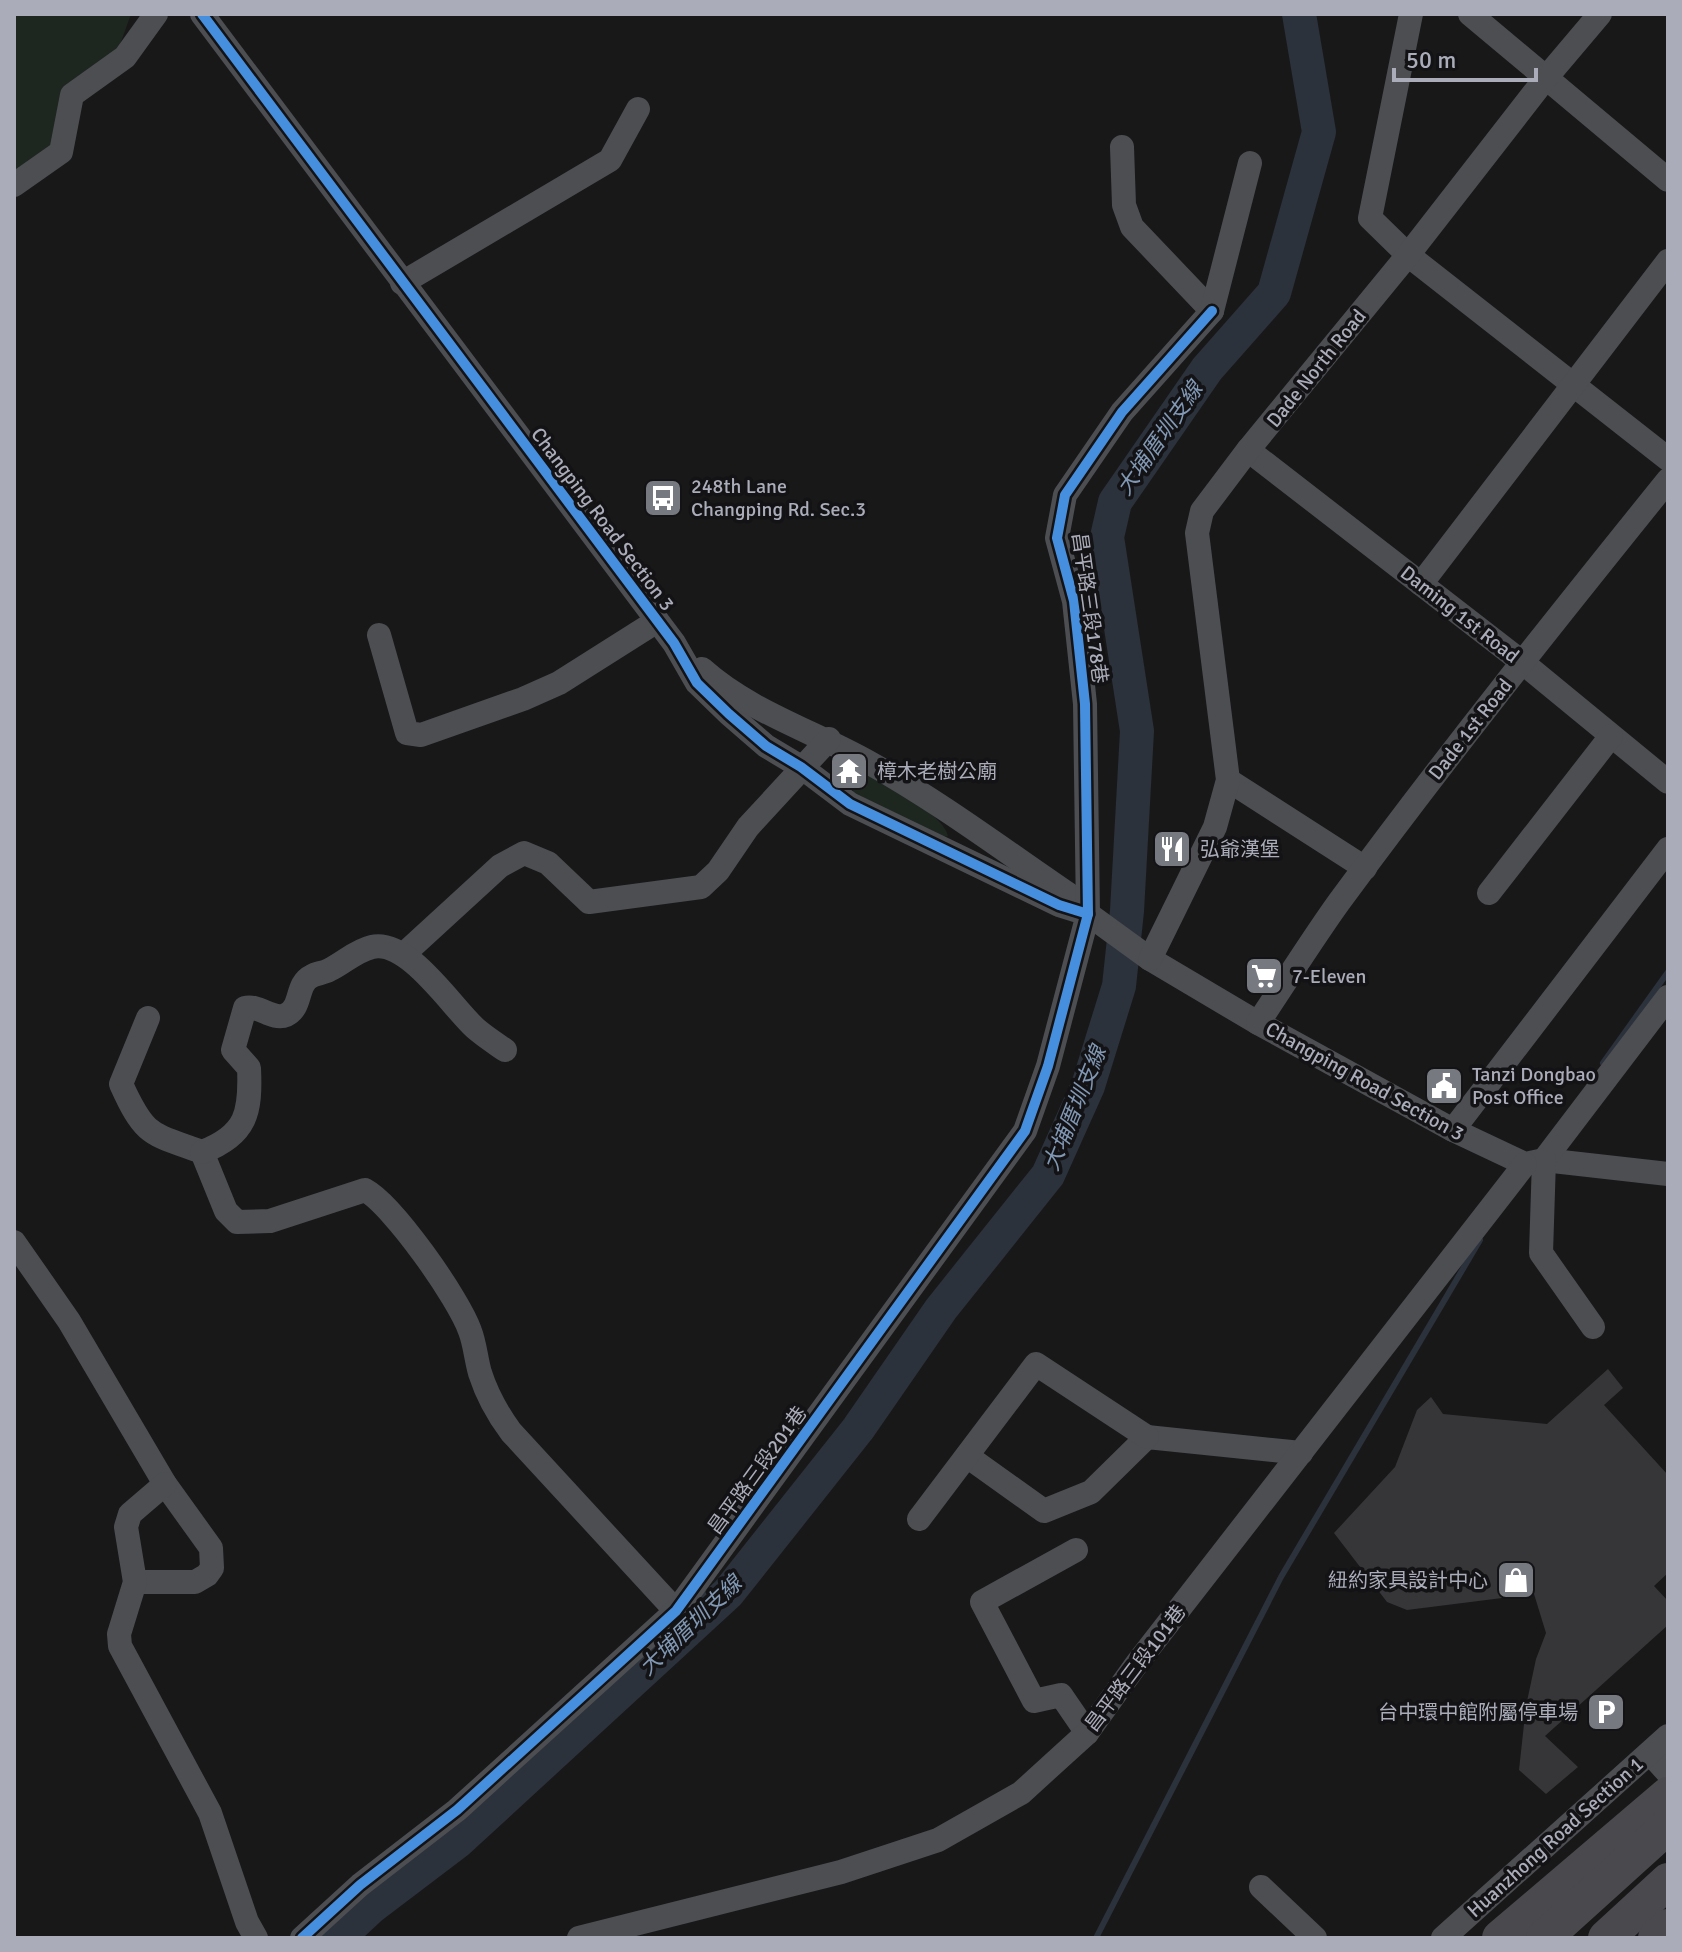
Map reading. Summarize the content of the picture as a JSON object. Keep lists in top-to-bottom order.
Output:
{
  "streets": {
    "street": [
      "Dade North Road",
      "Changping Road Section 3",
      "昌平路三段178巷",
      "Daming 1st Road",
      "Dade 1st Road",
      "昌平路三段201巷",
      "昌平路三段101巷",
      "Huanzhong Road Section 1"
    ]
  },
  "crossings": [
    ["Dade North Road", "Daming 1st Road"],
    ["Changping Road Section 3", "昌平路三段178巷"],
    ["Changping Road Section 3", "Dade 1st Road"],
    ["Changping Road Section 3", "昌平路三段201巷"],
    ["Changping Road Section 3", "昌平路三段101巷"],
    ["昌平路三段178巷", "昌平路三段201巷"],
    ["Daming 1st Road", "Dade 1st Road"]
  ],
  "water": ["大埔厝圳支線"],
  "places": {
    "bus stop": ["248th Lane Changping Rd. Sec.3"],
    "temple": ["樟木老樹公廟"],
    "restaurant": ["弘爺漢堡"],
    "supermarket": ["7-Eleven"],
    "public building": ["Tanzi Dongbao Post Office"],
    "shop": ["紐約家具設計中心"],
    "parking": ["台中環中館附屬停車場"]
  },
  "scale_bar": "50 m"
}
